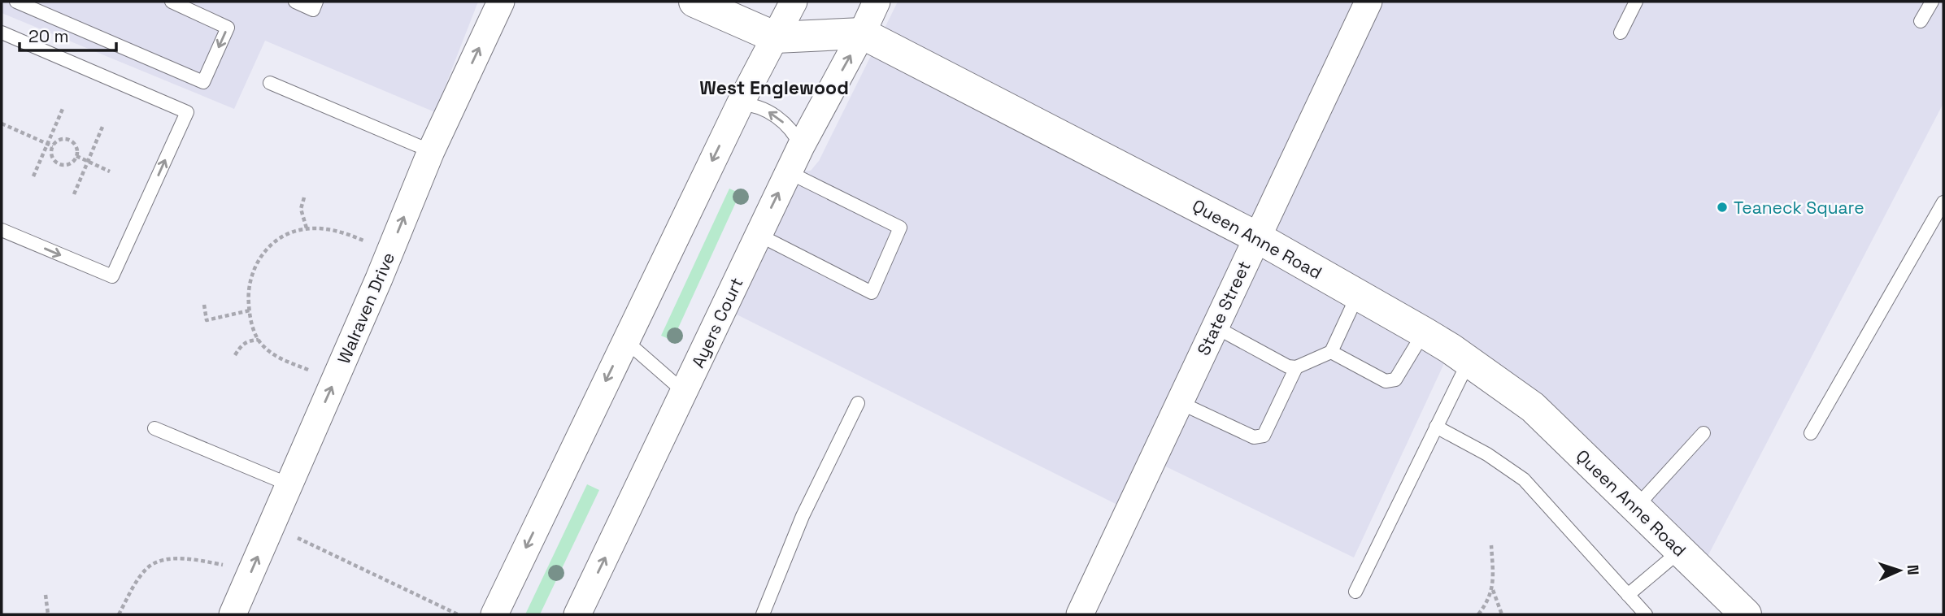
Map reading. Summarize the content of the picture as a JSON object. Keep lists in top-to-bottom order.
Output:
{
  "streets": {
    "street": [
      "Queen Anne Road",
      "Walraven Drive",
      "State Street",
      "Ayers Court"
    ]
  },
  "crossings": [
    ["Queen Anne Road", "State Street"],
    ["Queen Anne Road", "Ayers Court"]
  ],
  "one_way": ["Walraven Drive"],
  "districts": ["West Englewood"],
  "places": ["Teaneck Square"],
  "scale_bar": "20 m",
  "north": "right"
}
